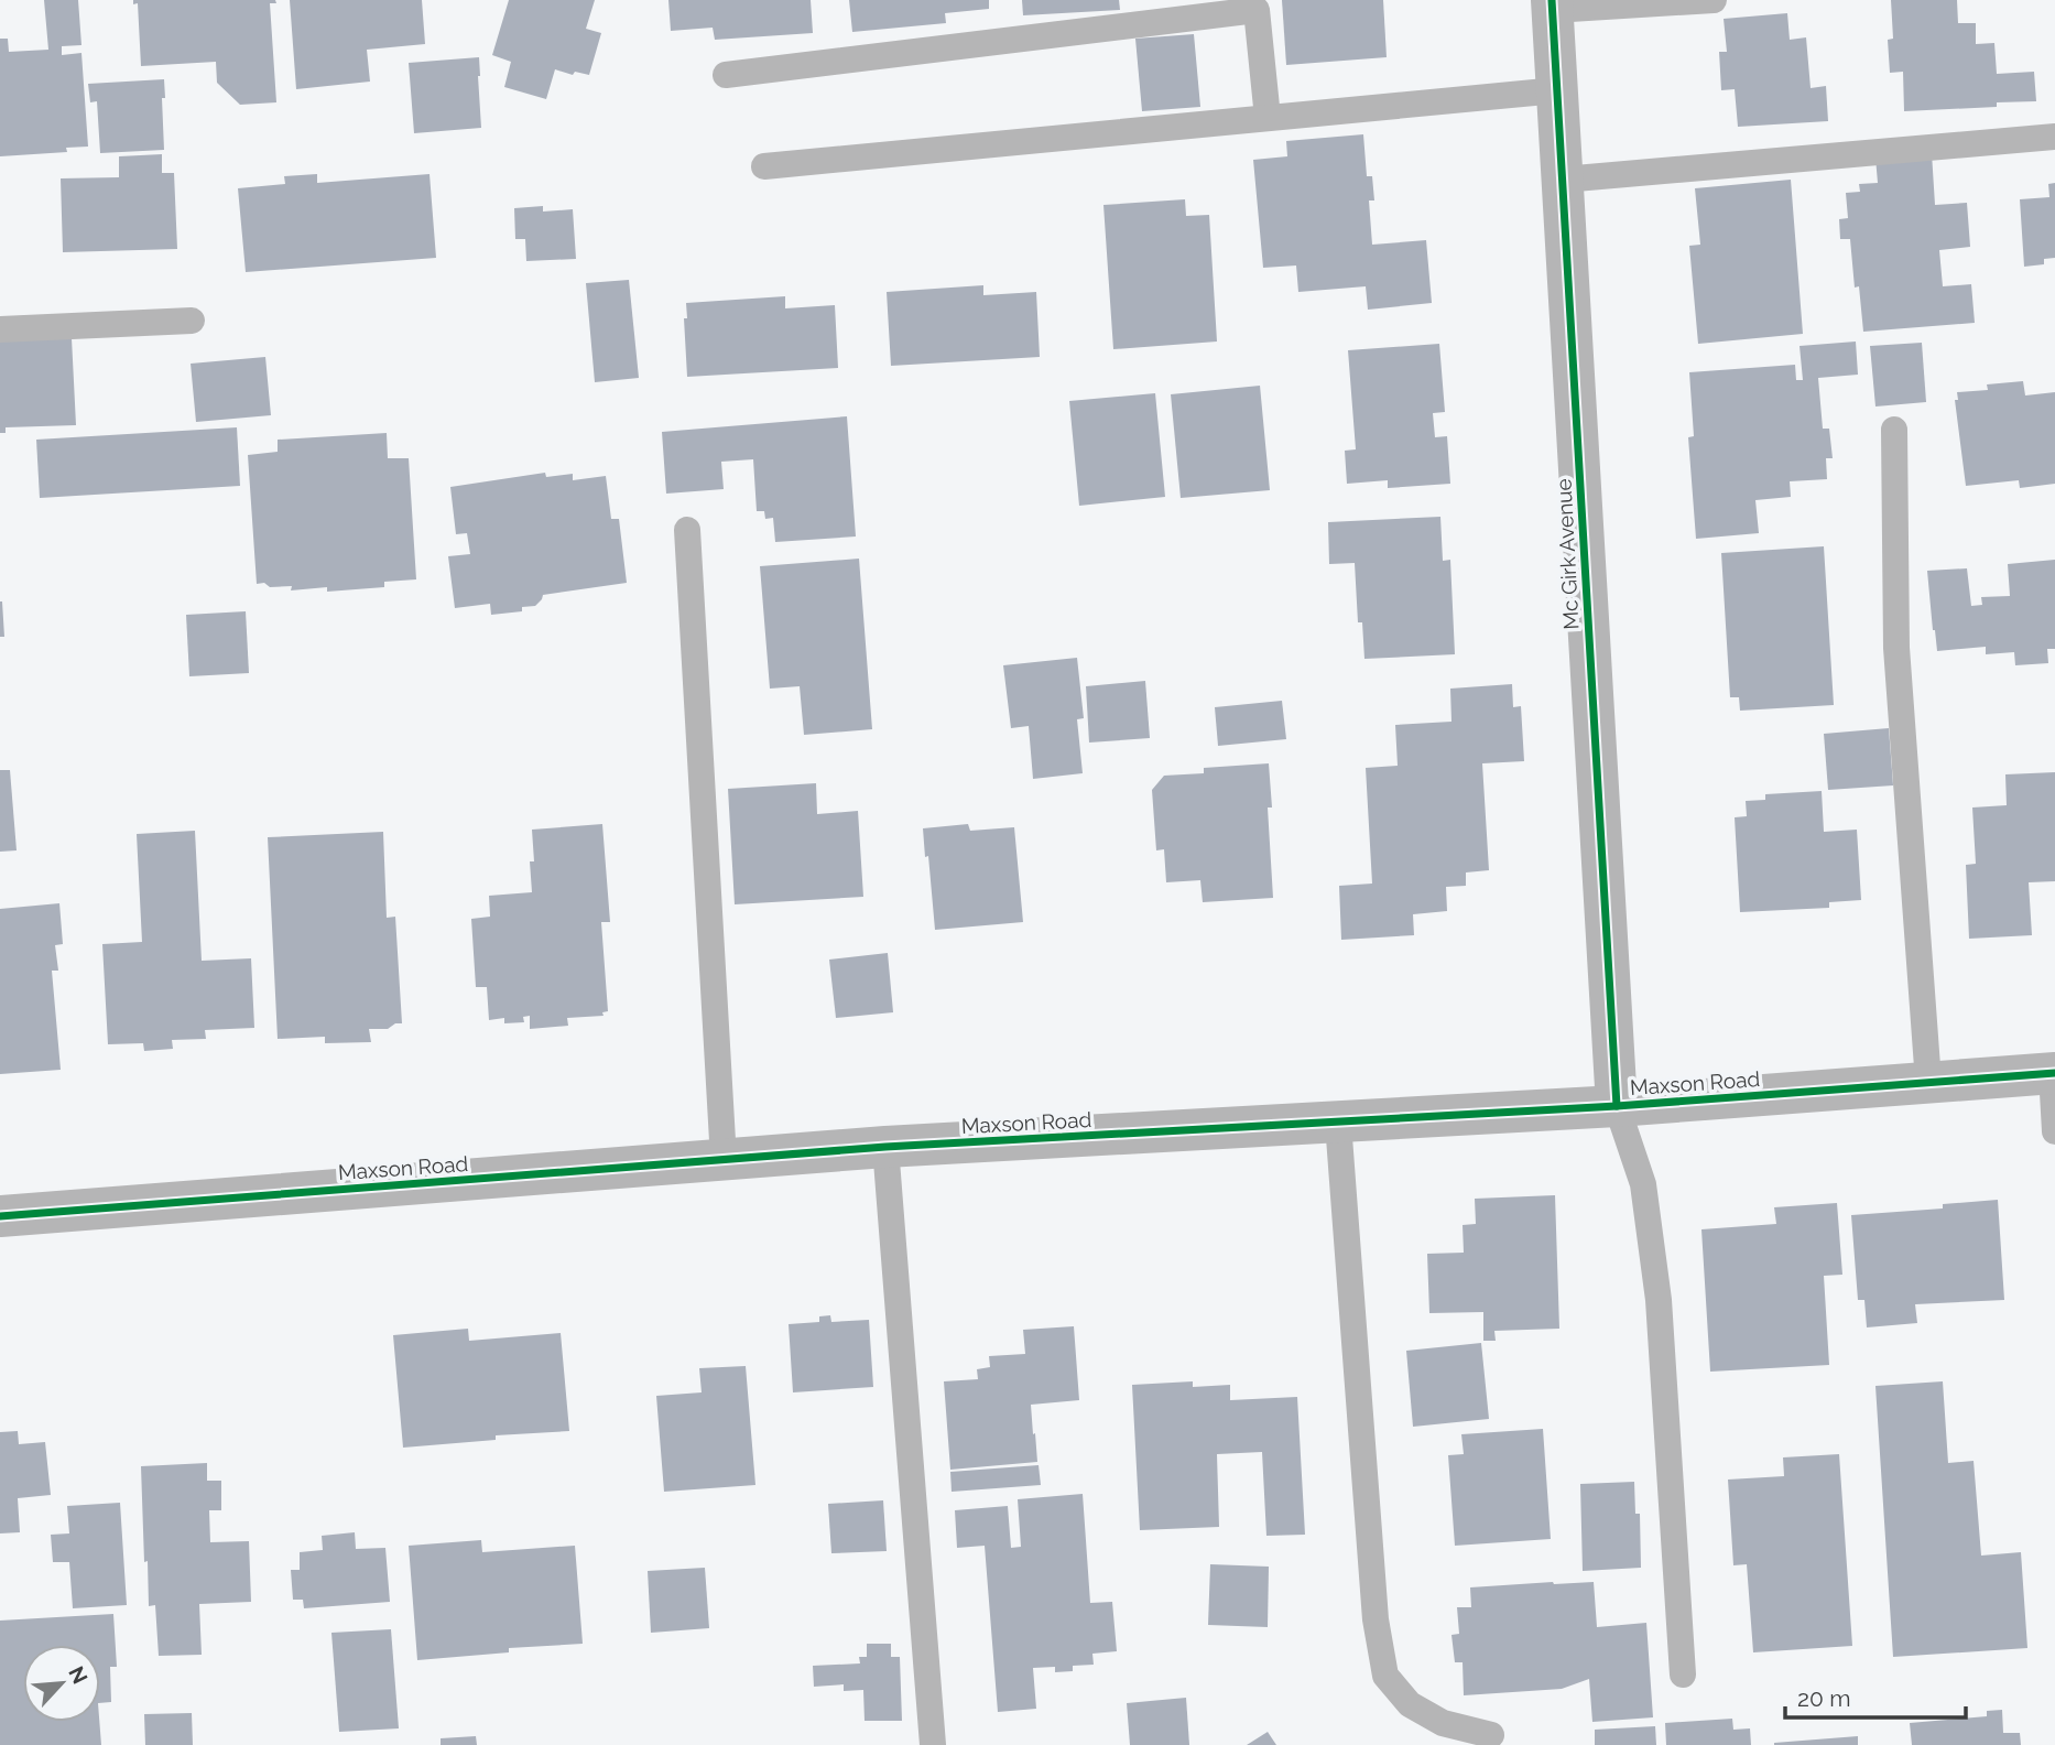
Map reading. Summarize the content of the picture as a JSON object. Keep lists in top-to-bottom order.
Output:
{
  "streets": {
    "street": ["Mc Girk Avenue", "Maxson Road"]
  },
  "crossings": [
    ["Mc Girk Avenue", "Maxson Road"]
  ],
  "scale_bar": "20 m",
  "north": "top right"
}
